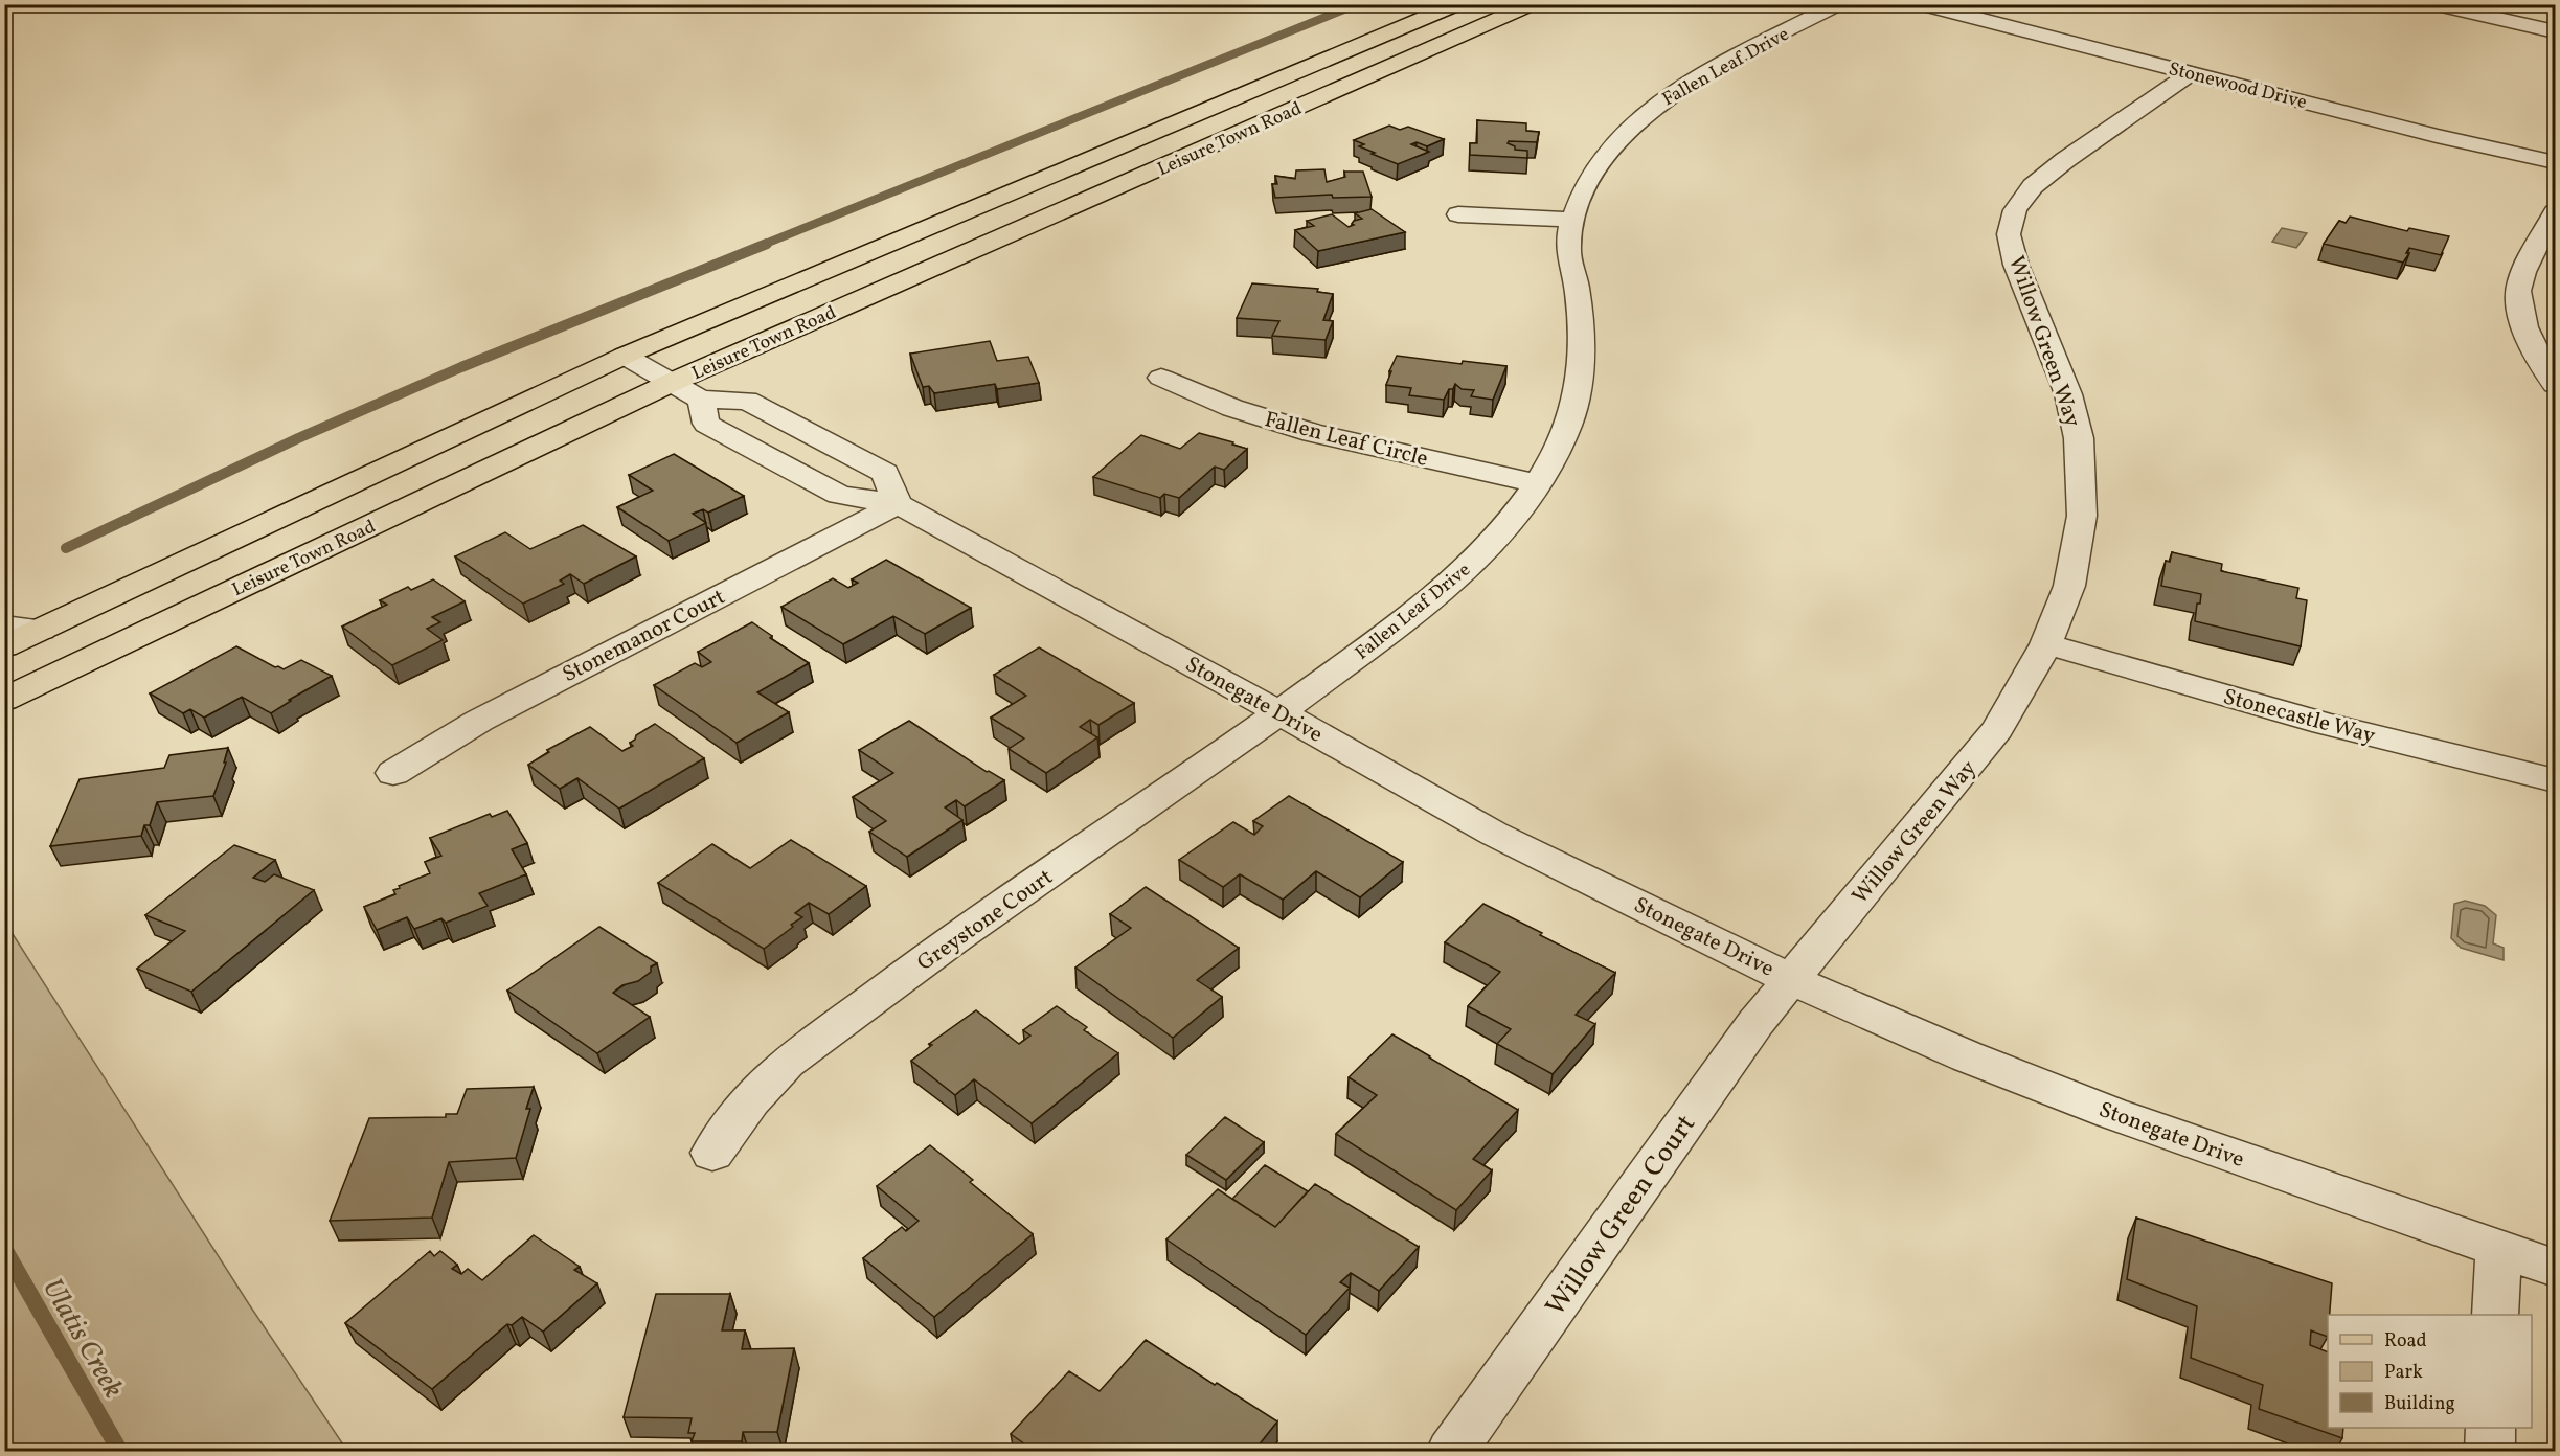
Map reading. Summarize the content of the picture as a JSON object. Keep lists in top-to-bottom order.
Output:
{
  "streets": {
    "main road": ["Leisure Town Road"],
    "street": [
      "Fallen Leaf Drive",
      "Stonewood Drive",
      "Willow Green Way",
      "Fallen Leaf Circle",
      "Stonemanor Court",
      "Stonegate Drive",
      "Stonecastle Way",
      "Greystone Court",
      "Willow Green Court"
    ]
  },
  "crossings": [
    ["Fallen Leaf Drive", "Fallen Leaf Circle"],
    ["Fallen Leaf Drive", "Stonegate Drive"],
    ["Fallen Leaf Drive", "Greystone Court"],
    ["Stonewood Drive", "Willow Green Way"],
    ["Willow Green Way", "Stonegate Drive"],
    ["Willow Green Way", "Stonecastle Way"],
    ["Willow Green Way", "Willow Green Court"],
    ["Stonemanor Court", "Stonegate Drive"],
    ["Stonegate Drive", "Greystone Court"],
    ["Stonegate Drive", "Willow Green Court"]
  ],
  "water": ["Ulatis Creek"],
  "legend": ["Road", "Park", "Building"]
}
